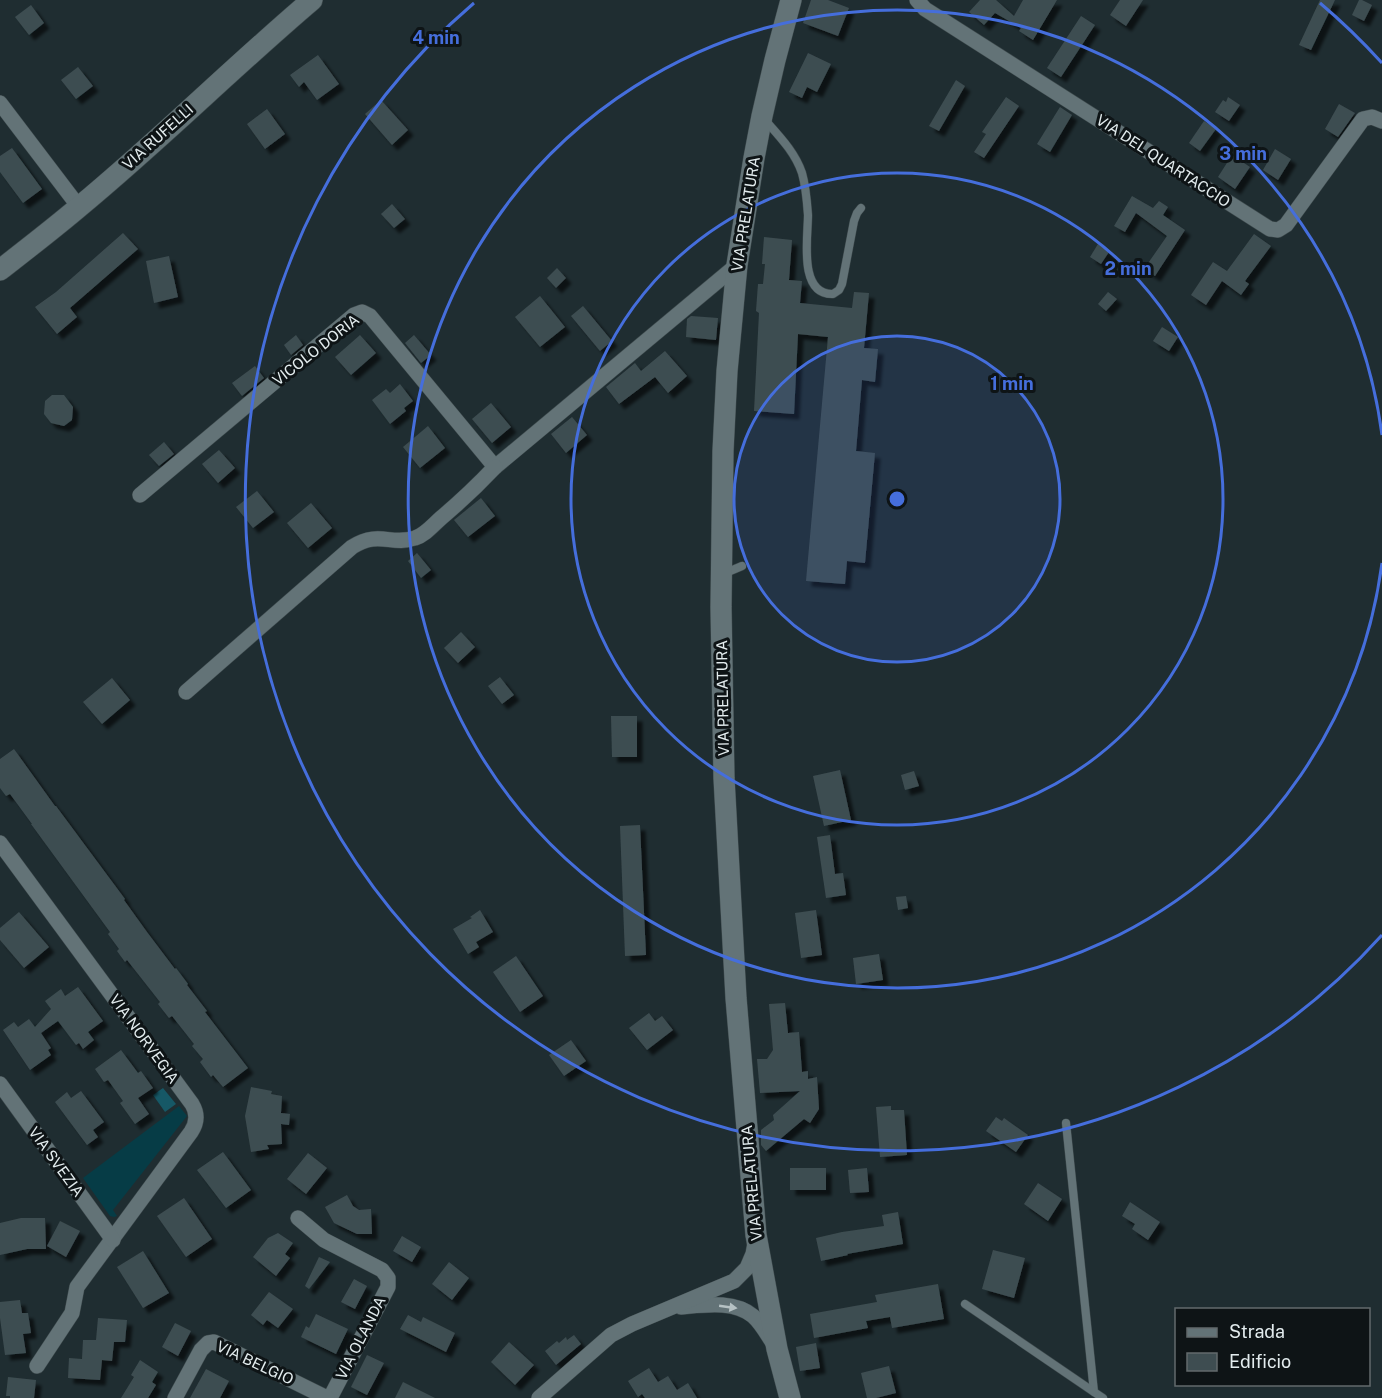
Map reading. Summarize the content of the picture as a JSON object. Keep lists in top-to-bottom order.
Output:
{
  "streets": {
    "street": [
      "VIA RUFELLI",
      "VIA DEL QUARTACCIO",
      "VIA PRELATURA",
      "VICOLO DORIA",
      "VIA NORVEGIA",
      "VIA SVEZIA",
      "VIA OLANDA",
      "VIA BELGIO"
    ]
  },
  "crossings": [
    ["VIA NORVEGIA", "VIA SVEZIA"],
    ["VIA OLANDA", "VIA BELGIO"]
  ],
  "legend": ["Strada", "Edificio"],
  "rings": [
    "4 min",
    "3 min",
    "2 min",
    "1 min"
  ]
}
